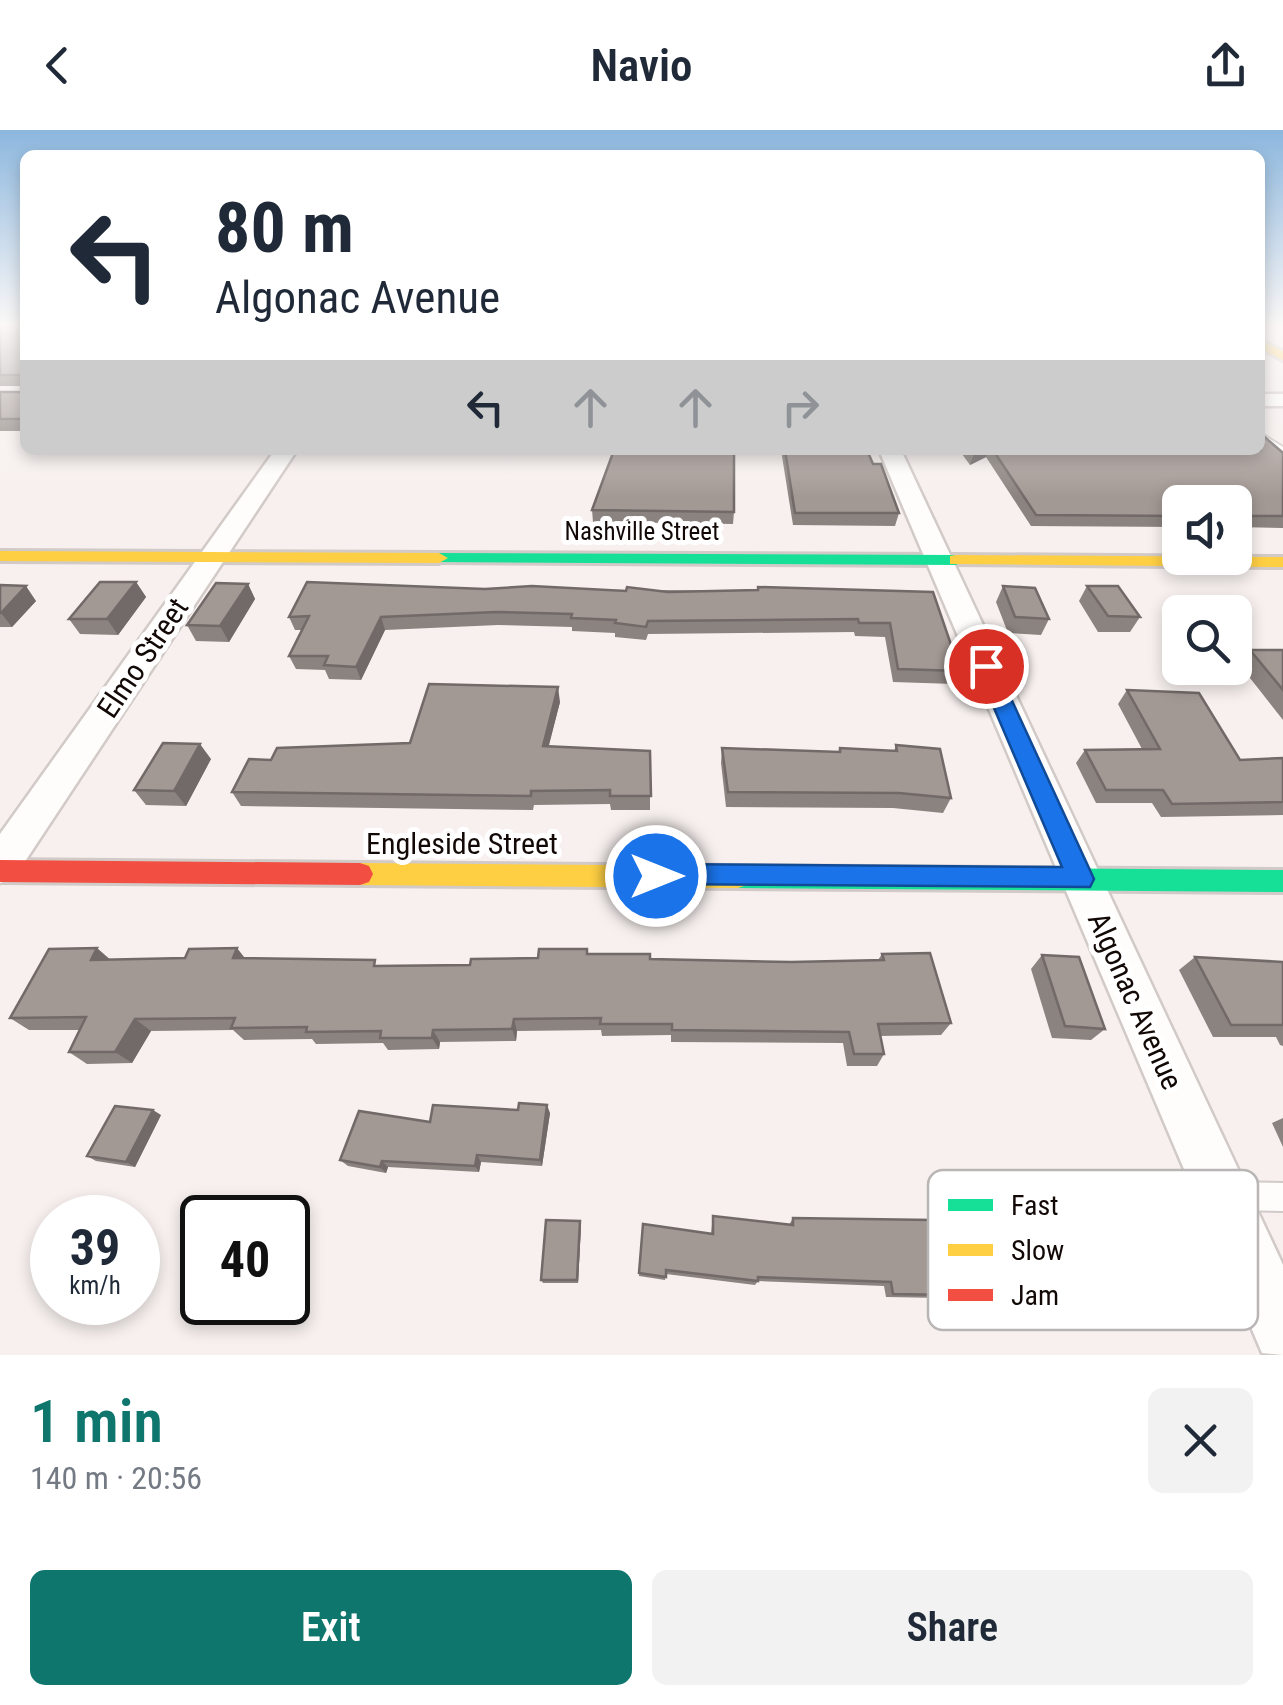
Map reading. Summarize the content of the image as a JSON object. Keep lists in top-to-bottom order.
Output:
{
  "streets": {
    "street": [
      "Nashville Street",
      "Elmo Street",
      "Engleside Street",
      "Algonac Avenue"
    ]
  },
  "crossings": [
    ["Nashville Street", "Elmo Street"],
    ["Nashville Street", "Algonac Avenue"],
    ["Elmo Street", "Engleside Street"],
    ["Engleside Street", "Algonac Avenue"]
  ],
  "legend": ["Fast", "Slow", "Jam"],
  "page": {
    "header": "Navio",
    "turn": ["80 m", "Algonac Avenue"],
    "speed": "39 km/h",
    "limit": "40",
    "heading": ["1 min", "140 m · 20:56"],
    "buttons": ["Exit", "Share"]
  }
}
